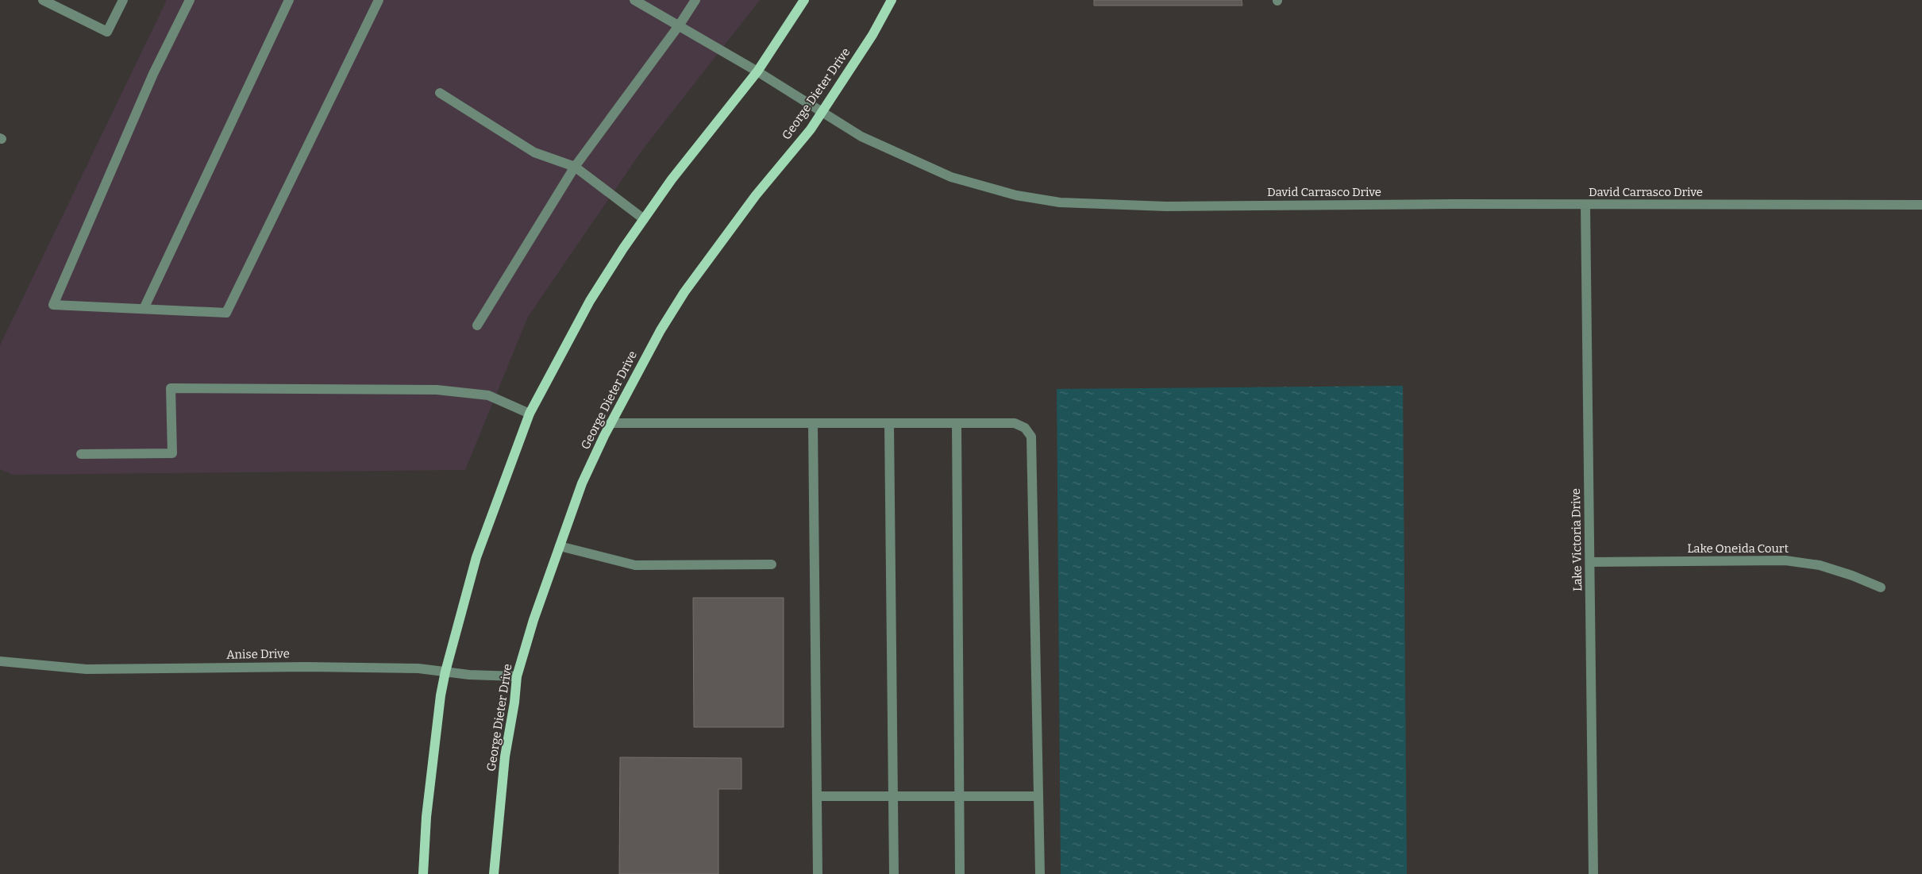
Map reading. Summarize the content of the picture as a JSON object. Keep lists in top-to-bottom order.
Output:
{
  "streets": {
    "main road": ["George Dieter Drive"],
    "street": [
      "David Carrasco Drive",
      "Lake Victoria Drive",
      "Lake Oneida Court",
      "Anise Drive"
    ]
  },
  "crossings": [
    ["George Dieter Drive", "David Carrasco Drive"],
    ["George Dieter Drive", "Anise Drive"],
    ["David Carrasco Drive", "Lake Victoria Drive"],
    ["Lake Victoria Drive", "Lake Oneida Court"]
  ]
}
